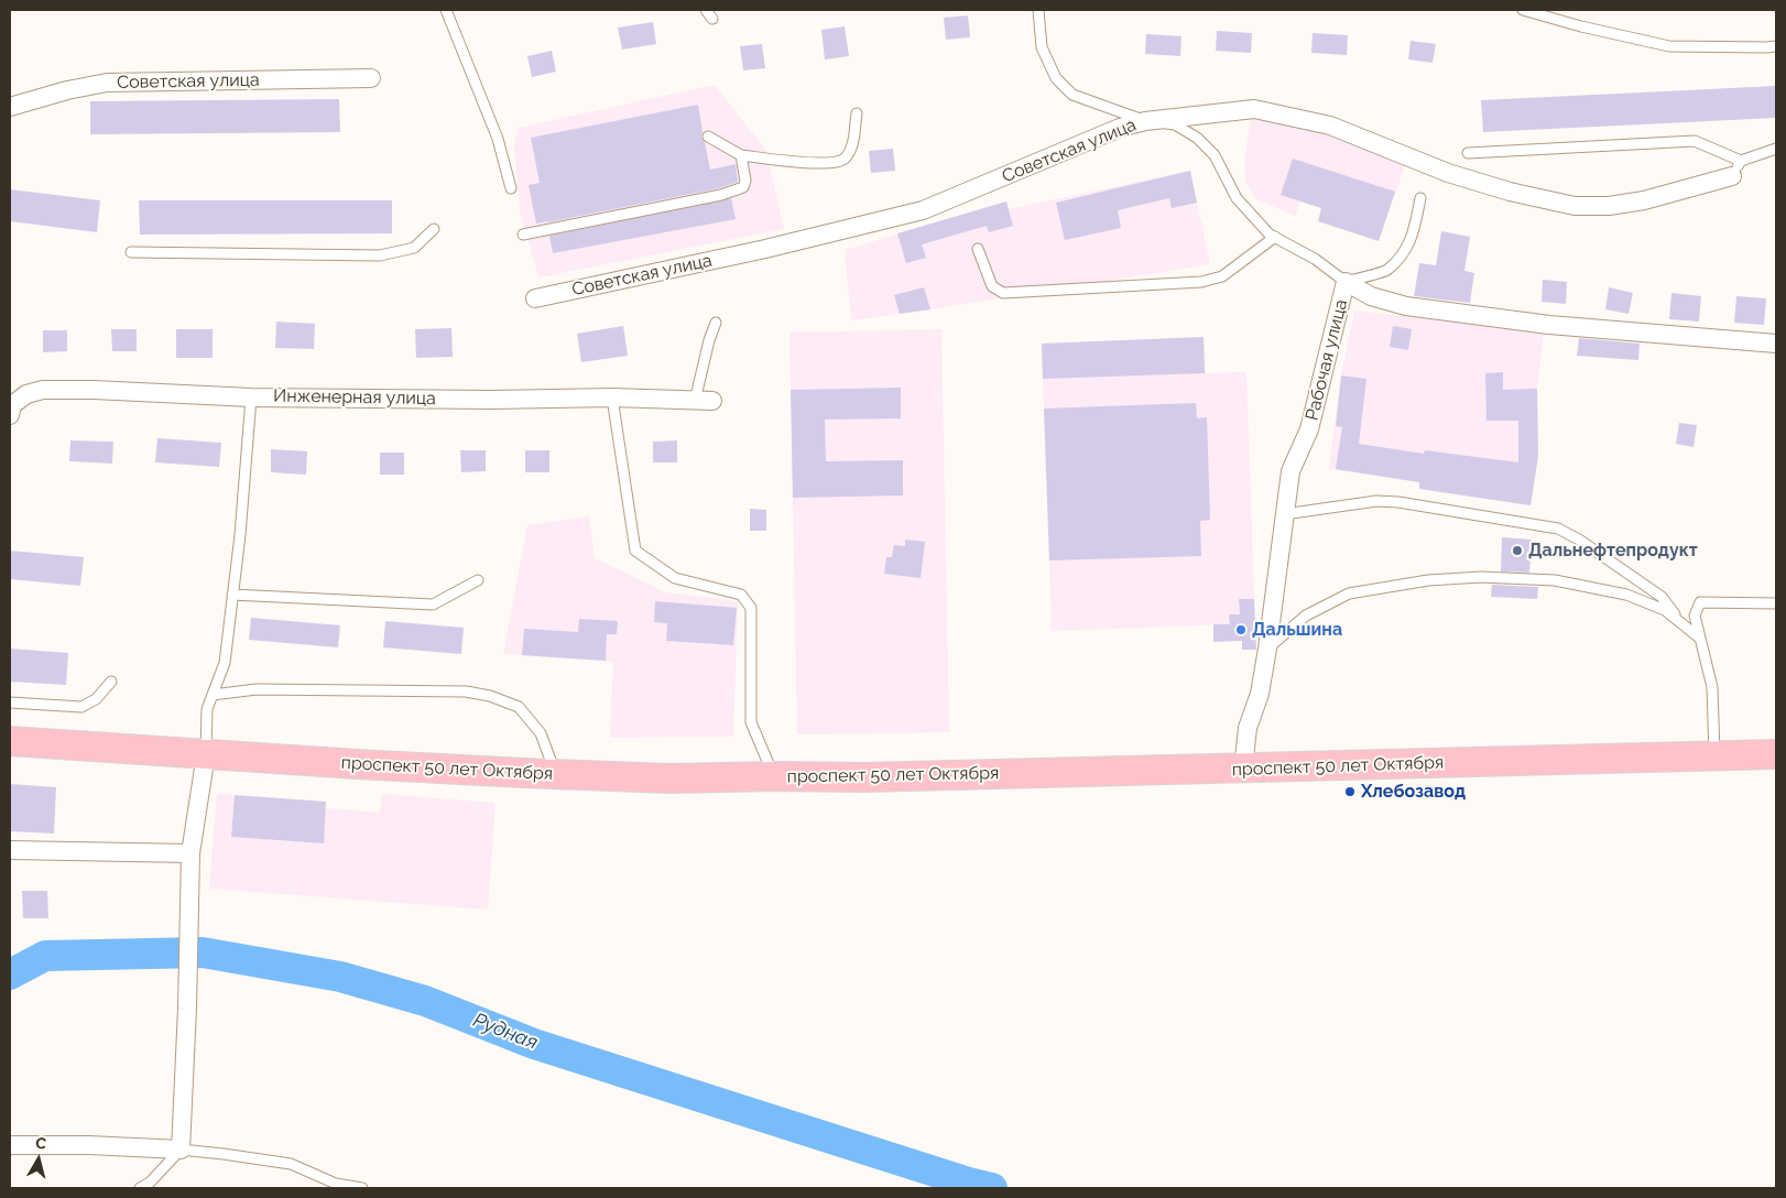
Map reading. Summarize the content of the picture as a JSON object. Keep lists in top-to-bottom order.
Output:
{
  "streets": {
    "main road": ["проспект 50 лет Октября"],
    "street": ["Советская улица", "Рабочая улица", "Инженерная улица"]
  },
  "crossings": [
    ["Рабочая улица", "проспект 50 лет Октября"]
  ],
  "water": ["Рудная"],
  "places": ["Дальнефтепродукт", "Дальшина", "Хлебозавод"],
  "north": "top"
}
